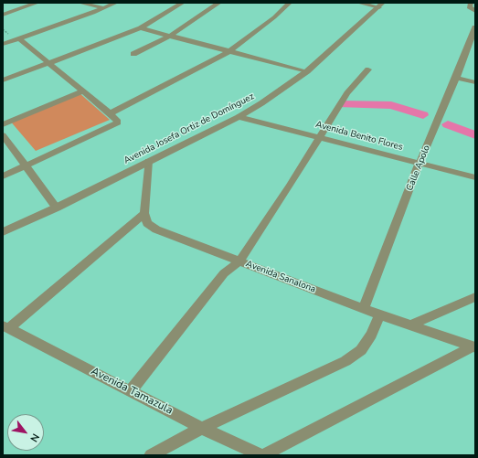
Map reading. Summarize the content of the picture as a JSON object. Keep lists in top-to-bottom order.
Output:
{
  "streets": {
    "street": [
      "Avenida Josefa Ortiz de Domínguez",
      "Avenida Benito Flores",
      "Calle Apolo",
      "Avenida Sanalona",
      "Avenida Tamazula"
    ]
  },
  "crossings": [
    ["Avenida Josefa Ortiz de Domínguez", "Avenida Benito Flores"],
    ["Avenida Benito Flores", "Calle Apolo"],
    ["Calle Apolo", "Avenida Sanalona"]
  ],
  "north": "bottom right"
}
